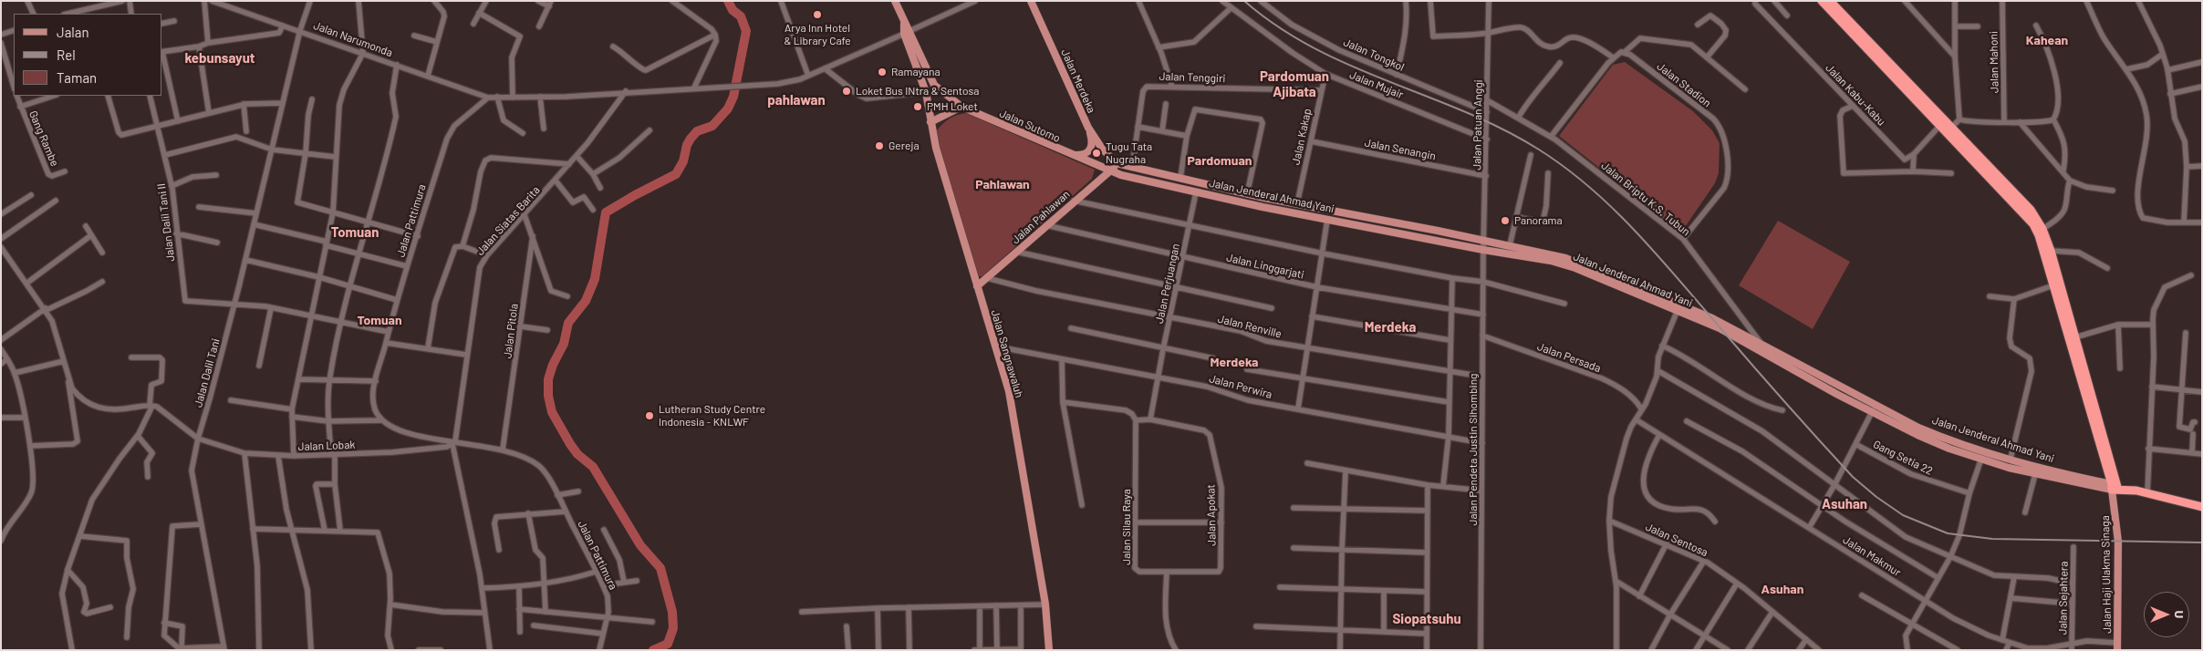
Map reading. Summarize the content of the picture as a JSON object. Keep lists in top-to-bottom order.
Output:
{
  "streets": {
    "main road": [
      "Jalan Merdeka",
      "Jalan Sutomo",
      "Jalan Jenderal Ahmad Yani",
      "Jalan Pahlawan",
      "Jalan Sangnawaluh",
      "Jalan Haji Ulakma Sinaga"
    ],
    "street": [
      "Jalan Narumonda",
      "Jalan Tongkol",
      "Jalan Mahoni",
      "Jalan Tenggiri",
      "Jalan Mujair",
      "Jalan Stadion",
      "Jalan Kabu-Kabu",
      "Jalan Patuan Anggi",
      "Jalan Kakap",
      "Gang Rambe",
      "Jalan Senangin",
      "Jalan Briptu K.S. Tubun",
      "Jalan Pattimura",
      "Jalan Siatas Barita",
      "Jalan Dalil Tani II",
      "Jalan Linggarjati",
      "Jalan Perjuangan",
      "Jalan Renville",
      "Jalan Pitola",
      "Jalan Persada",
      "Jalan Dalil Tani",
      "Jalan Perwira",
      "Jalan Lobak",
      "Jalan Pendeta Justin Sihombing",
      "Gang Setia 22",
      "Jalan Apokat",
      "Jalan Silau Raya",
      "Jalan Sentosa",
      "Jalan Makmur",
      "Jalan Sejahtera"
    ]
  },
  "crossings": [
    ["Jalan Narumonda", "Jalan Pattimura"],
    ["Jalan Narumonda", "Jalan Dalil Tani"],
    ["Jalan Tongkol", "Jalan Patuan Anggi"],
    ["Jalan Tenggiri", "Jalan Kakap"],
    ["Jalan Tenggiri", "Jalan Jenderal Ahmad Yani"],
    ["Jalan Merdeka", "Jalan Jenderal Ahmad Yani"],
    ["Jalan Merdeka", "Jalan Pahlawan"],
    ["Jalan Mujair", "Jalan Patuan Anggi"],
    ["Jalan Mujair", "Jalan Kakap"],
    ["Jalan Stadion", "Jalan Briptu K.S. Tubun"],
    ["Jalan Patuan Anggi", "Jalan Senangin"],
    ["Jalan Patuan Anggi", "Jalan Jenderal Ahmad Yani"],
    ["Jalan Patuan Anggi", "Jalan Briptu K.S. Tubun"],
    ["Jalan Patuan Anggi", "Jalan Pendeta Justin Sihombing"],
    ["Jalan Sutomo", "Jalan Jenderal Ahmad Yani"],
    ["Jalan Sutomo", "Jalan Pahlawan"],
    ["Jalan Sutomo", "Jalan Sangnawaluh"],
    ["Jalan Kakap", "Jalan Senangin"],
    ["Jalan Kakap", "Jalan Jenderal Ahmad Yani"],
    ["Jalan Jenderal Ahmad Yani", "Jalan Briptu K.S. Tubun"],
    ["Jalan Jenderal Ahmad Yani", "Jalan Pahlawan"],
    ["Jalan Jenderal Ahmad Yani", "Jalan Perjuangan"],
    ["Jalan Jenderal Ahmad Yani", "Jalan Pendeta Justin Sihombing"],
    ["Jalan Jenderal Ahmad Yani", "Jalan Haji Ulakma Sinaga"],
    ["Jalan Pahlawan", "Jalan Linggarjati"],
    ["Jalan Pahlawan", "Jalan Renville"],
    ["Jalan Pahlawan", "Jalan Sangnawaluh"],
    ["Jalan Pattimura", "Jalan Siatas Barita"],
    ["Jalan Pattimura", "Jalan Pitola"],
    ["Jalan Pattimura", "Jalan Lobak"],
    ["Jalan Siatas Barita", "Jalan Pitola"],
    ["Jalan Siatas Barita", "Jalan Lobak"],
    ["Jalan Dalil Tani II", "Jalan Dalil Tani"],
    ["Jalan Linggarjati", "Jalan Perjuangan"],
    ["Jalan Linggarjati", "Jalan Pendeta Justin Sihombing"],
    ["Jalan Perjuangan", "Jalan Renville"],
    ["Jalan Perjuangan", "Jalan Perwira"],
    ["Jalan Perjuangan", "Jalan Apokat"],
    ["Jalan Renville", "Jalan Pendeta Justin Sihombing"],
    ["Jalan Sangnawaluh", "Jalan Perwira"],
    ["Jalan Persada", "Jalan Pendeta Justin Sihombing"],
    ["Jalan Dalil Tani", "Jalan Lobak"],
    ["Jalan Perwira", "Jalan Pendeta Justin Sihombing"],
    ["Jalan Apokat", "Jalan Silau Raya"],
    ["Jalan Makmur", "Jalan Haji Ulakma Sinaga"],
    ["Jalan Makmur", "Jalan Sejahtera"]
  ],
  "districts": [
    "Kahean",
    "kebunsayut",
    "Pardomuan Ajibata",
    "pahlawan",
    "Pardomuan",
    "Pahlawan",
    "Tomuan",
    "Tomuan",
    "Merdeka",
    "Merdeka",
    "Asuhan",
    "Asuhan",
    "Siopatsuhu"
  ],
  "places": [
    "Arya Inn Hotel & Library Cafe",
    "Ramayana",
    "Loket Bus INtra & Sentosa",
    "PMH Loket",
    "Gereja",
    "Tugu Tata Nugraha",
    "Panorama",
    "Lutheran Study Centre Indonesia - KNLWF"
  ],
  "legend": ["Jalan", "Rel", "Taman"],
  "north": "right"
}
